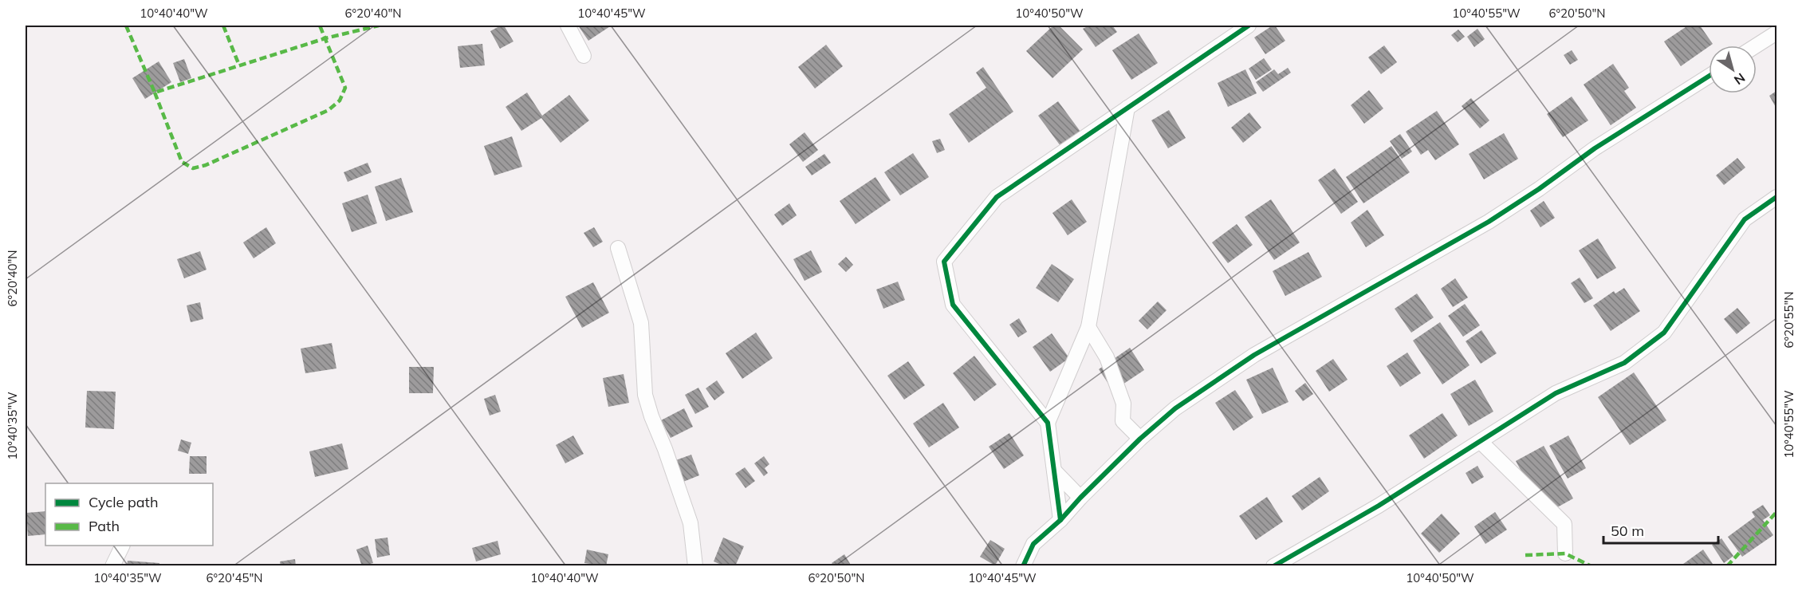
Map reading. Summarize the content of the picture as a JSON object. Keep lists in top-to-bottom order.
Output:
{
  "legend": ["Cycle path", "Path"],
  "scale_bar": "50 m",
  "north": "bottom right",
  "coordinates": [
    "10°40'40\"W",
    "6°20'40\"N",
    "10°40'45\"W",
    "10°40'50\"W",
    "10°40'55\"W",
    "6°20'50\"N",
    "6°20'55\"N",
    "10°40'35\"W",
    "6°20'45\"N"
  ]
}
